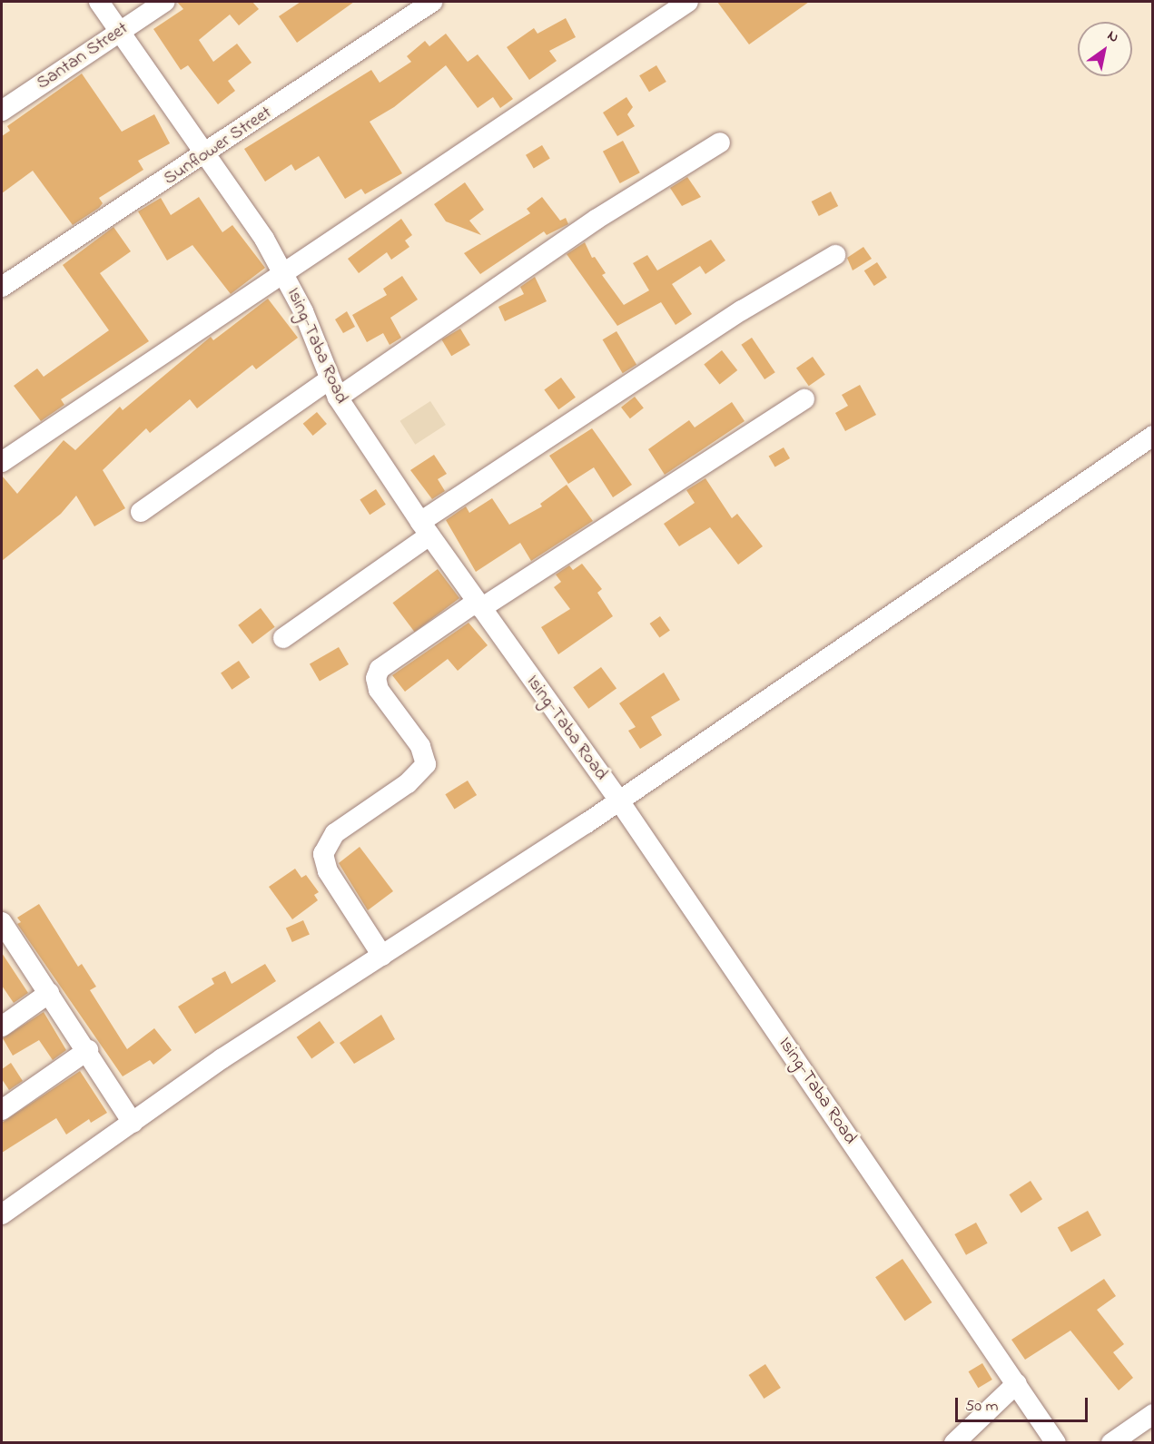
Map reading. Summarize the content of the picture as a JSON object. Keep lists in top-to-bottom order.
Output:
{
  "streets": {
    "street": ["Santan Street", "Sunflower Street", "Ising-Taba Road"]
  },
  "crossings": [
    ["Santan Street", "Ising-Taba Road"],
    ["Sunflower Street", "Ising-Taba Road"]
  ],
  "scale_bar": "50 m",
  "north": "top right"
}
